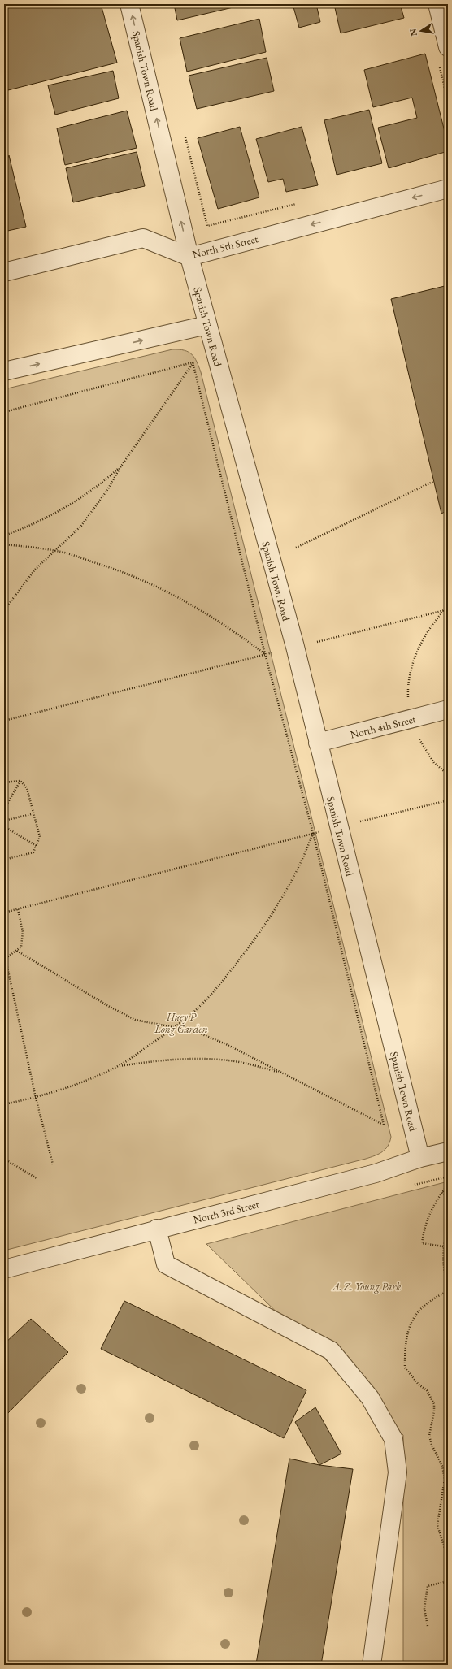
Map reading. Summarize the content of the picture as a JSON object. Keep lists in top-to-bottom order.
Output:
{
  "streets": {
    "street": [
      "Spanish Town Road",
      "North 5th Street",
      "North 4th Street",
      "North 3rd Street"
    ]
  },
  "crossings": [
    ["Spanish Town Road", "North 5th Street"],
    ["Spanish Town Road", "North 4th Street"],
    ["Spanish Town Road", "North 3rd Street"]
  ],
  "one_way": ["North 5th Street"],
  "parks": ["Huey P Long Garden", "A. Z. Young Park"],
  "north": "left"
}
